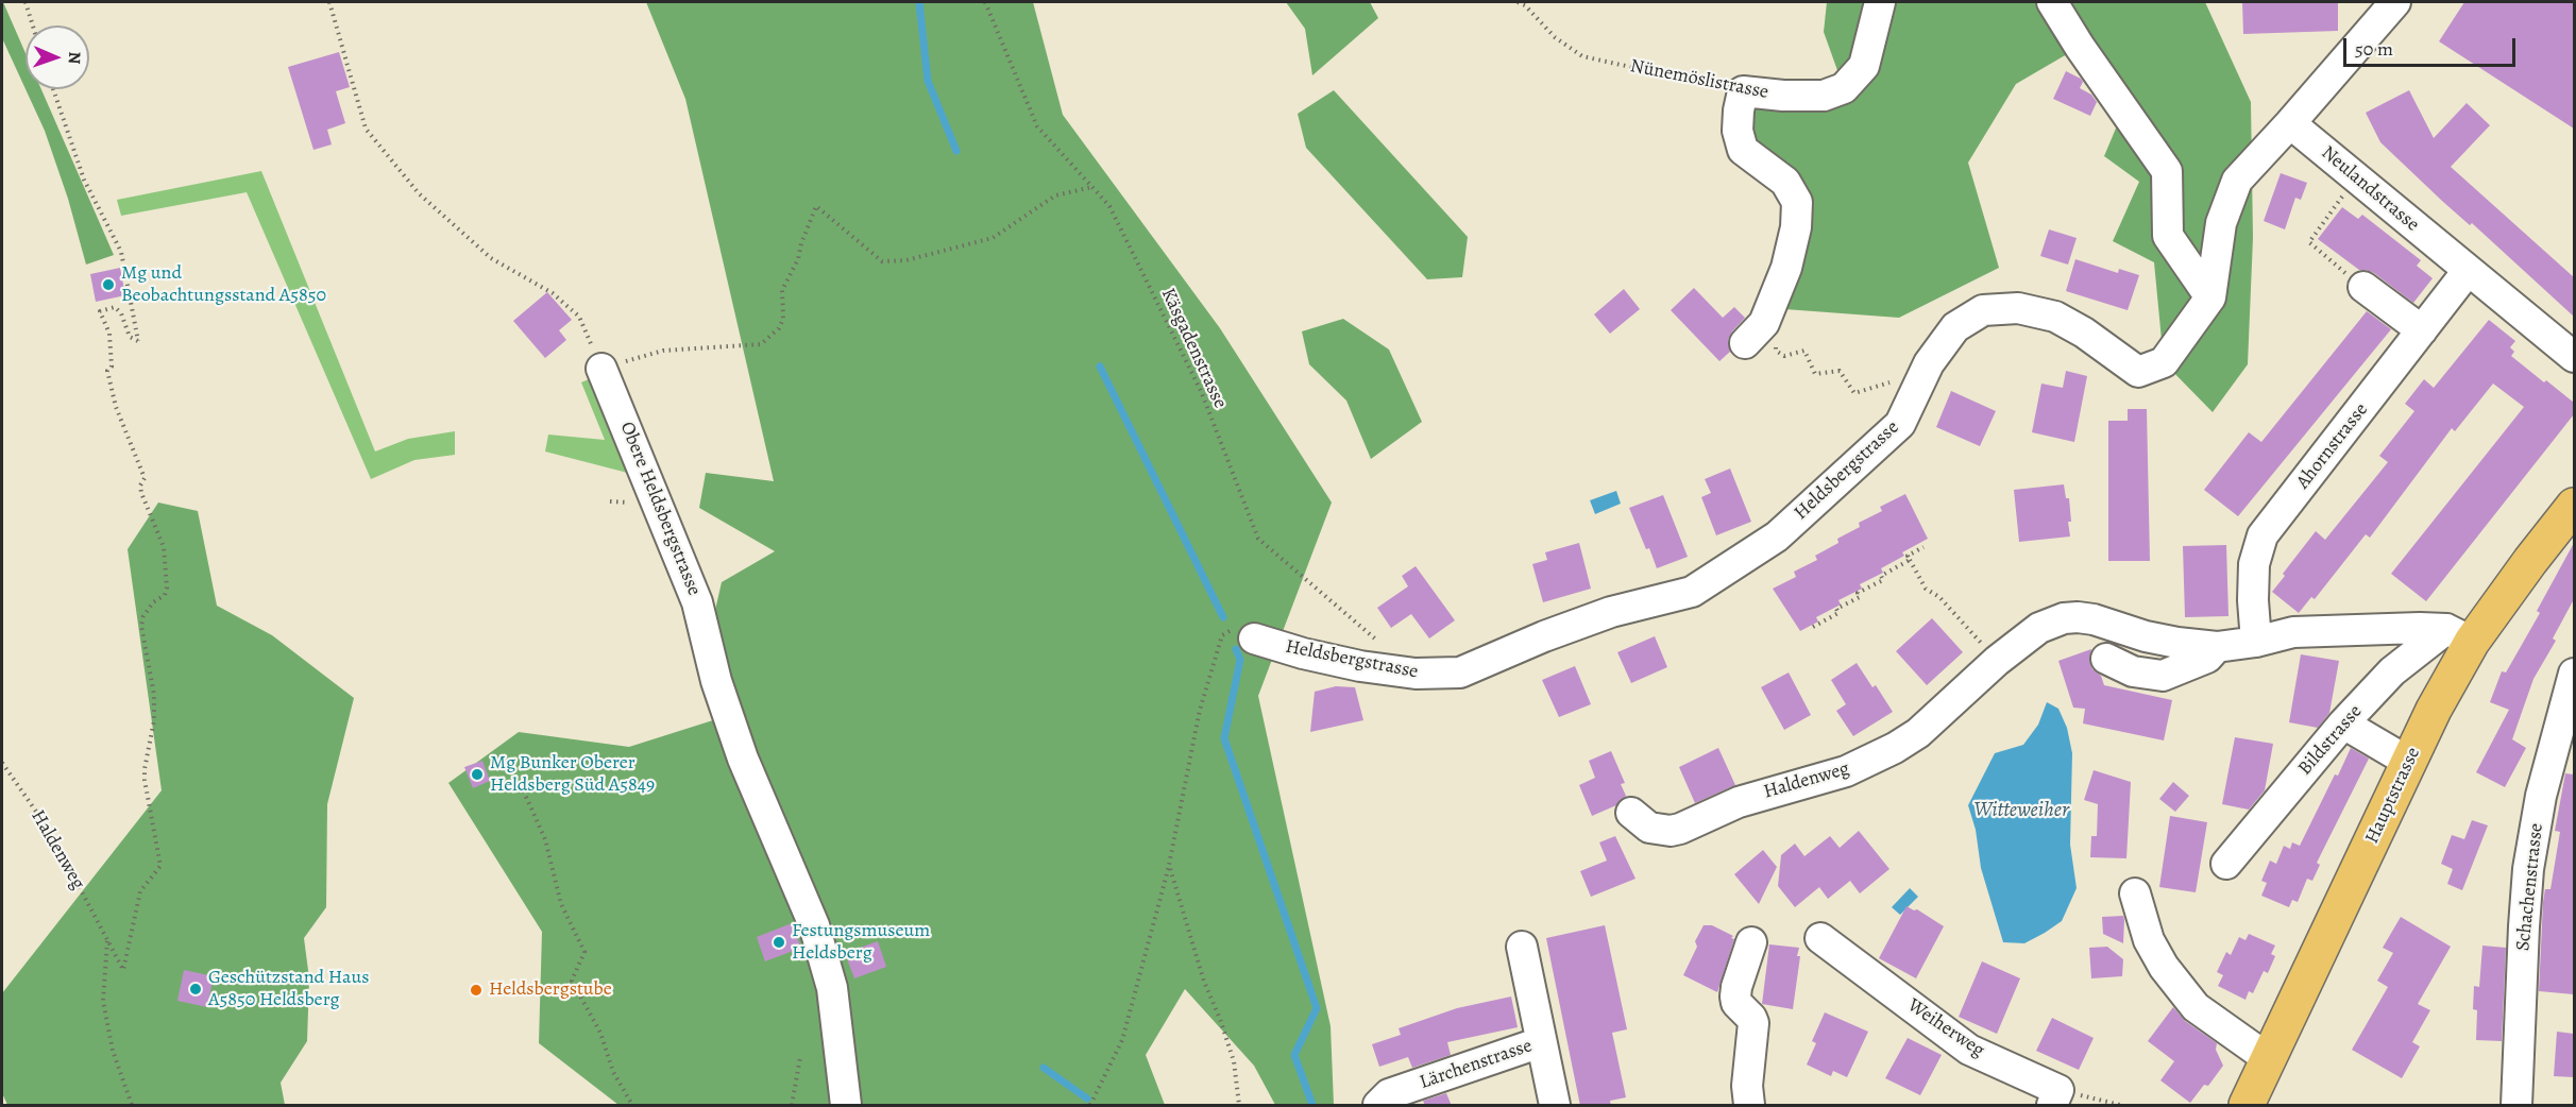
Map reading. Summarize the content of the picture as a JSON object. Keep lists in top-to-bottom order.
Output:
{
  "streets": {
    "main road": ["Hauptstrasse"],
    "street": [
      "Nünemöslistrasse",
      "Neulandstrasse",
      "Ahornstrasse",
      "Heldsbergstrasse",
      "Obere Heldsbergstrasse",
      "Bildstrasse",
      "Haldenweg",
      "Schachenstrasse",
      "Weiherweg",
      "Lärchenstrasse"
    ],
    "path": ["Käsgadenstrasse"]
  },
  "crossings": [
    ["Neulandstrasse", "Ahornstrasse"],
    ["Neulandstrasse", "Heldsbergstrasse"],
    ["Bildstrasse", "Hauptstrasse"]
  ],
  "water": ["Witteweiher"],
  "places": [
    "Mg und Beobachtungsstand A5850",
    "Mg Bunker Oberer Heldsberg Süd A5849",
    "Festungsmuseum Heldsberg",
    "Geschützstand Haus A5850 Heldsberg",
    "Heldsbergstube"
  ],
  "scale_bar": "50 m",
  "north": "right"
}
